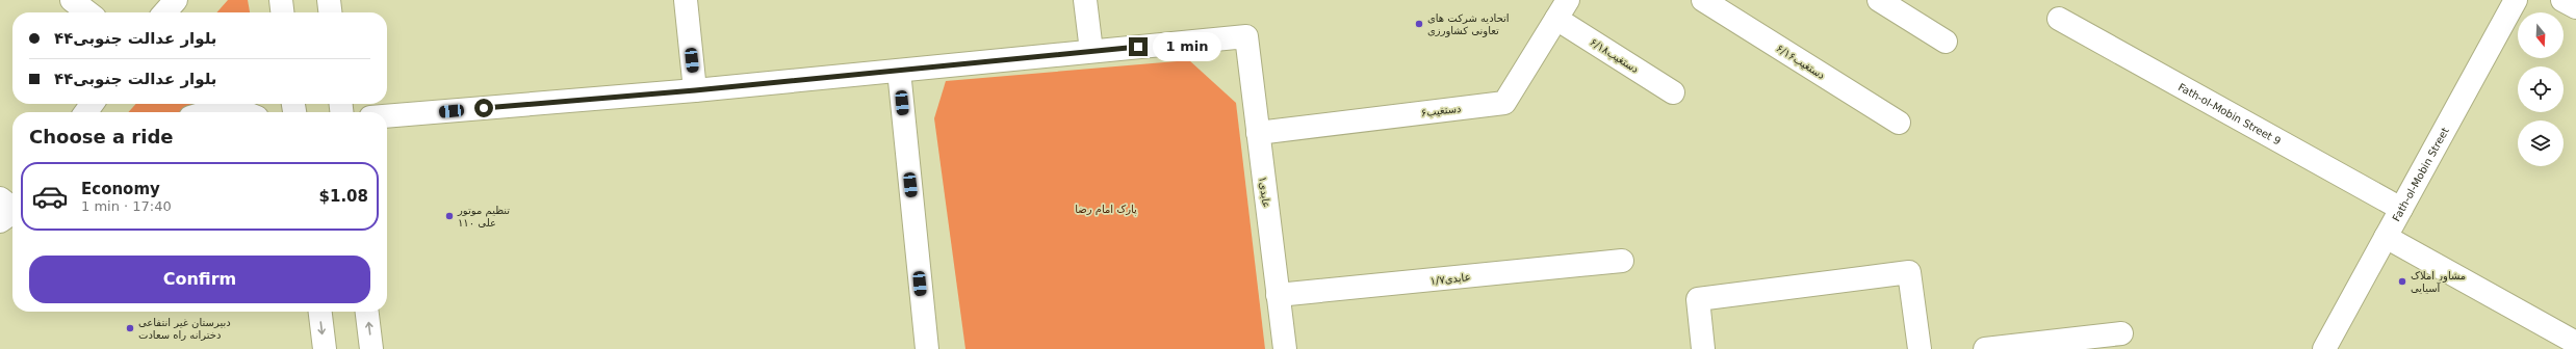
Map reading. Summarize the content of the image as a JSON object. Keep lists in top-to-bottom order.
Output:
{
  "streets": {
    "street": [
      "دستغیب۶/۱۸",
      "دستغیب۶/۱۶",
      "دستغیب۶",
      "Fath-ol-Mobin Street 9",
      "Fath-ol-Mobin Street",
      "۱عابدی",
      "عابدی۱/۷"
    ]
  },
  "crossings": [
    ["دستغیب۶/۱۸", "دستغیب۶"],
    ["دستغیب۶", "۱عابدی"],
    ["Fath-ol-Mobin Street 9", "Fath-ol-Mobin Street"],
    ["۱عابدی", "عابدی۱/۷"]
  ],
  "parks": ["پارک امام رضا"],
  "places": [
    "اتحادیه شرکت های تعاونی کشاورزی",
    "تنظیم موتور علی ۱۱۰",
    "مشاور املاک آسیایی",
    "دبیرستان غیر انتفاعی دخترانه راه سعادت"
  ],
  "north": "bottom",
  "page": {
    "banner": ["بلوار عدالت جنوبی۴۴", "بلوار عدالت جنوبی۴۴"],
    "bubble": "1 min",
    "heading": "Choose a ride",
    "list": [
      {
        "name": "Economy",
        "note": "1 min · 17:40",
        "value": "$1.08"
      }
    ],
    "buttons": "Confirm"
  }
}
